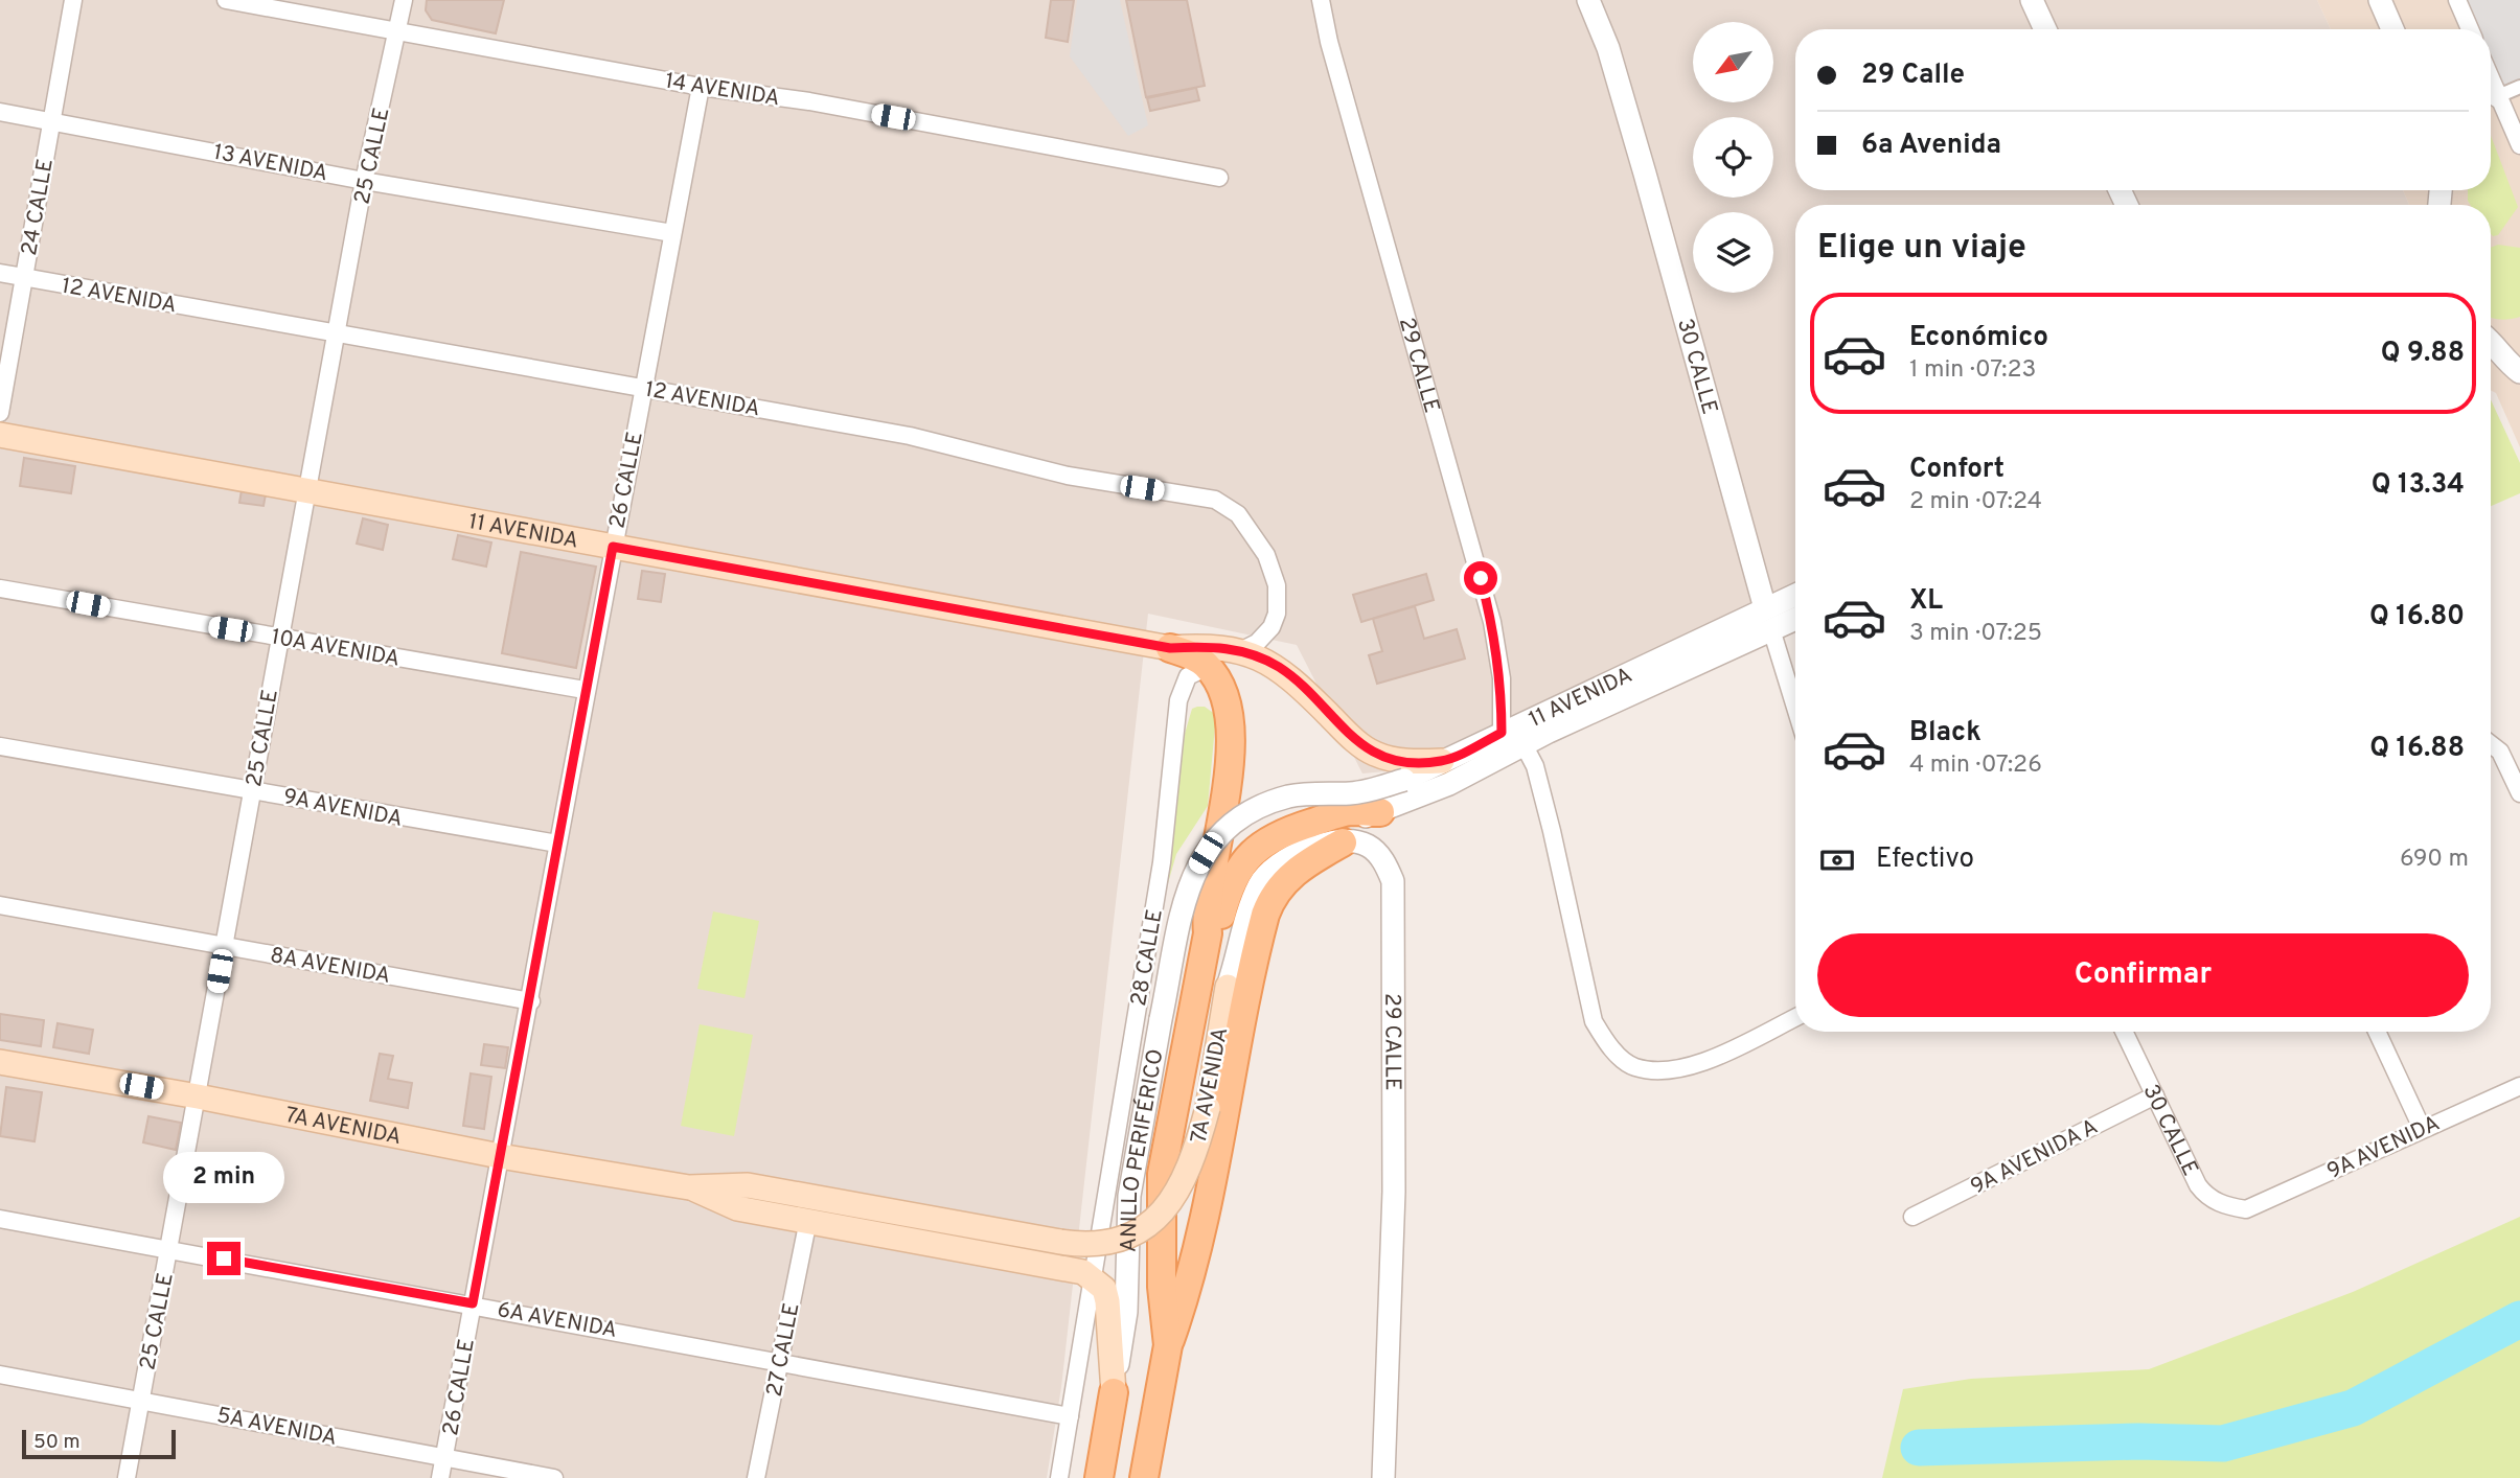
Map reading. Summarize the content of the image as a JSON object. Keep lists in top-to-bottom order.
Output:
{
  "streets": {
    "main road": ["11 AVENIDA", "7A AVENIDA", "ANILLO PERIFÉRICO"],
    "street": [
      "14 AVENIDA",
      "25 CALLE",
      "13 AVENIDA",
      "24 CALLE",
      "12 AVENIDA",
      "29 CALLE",
      "30 CALLE",
      "26 CALLE",
      "10A AVENIDA",
      "9A AVENIDA",
      "28 CALLE",
      "8A AVENIDA",
      "9A AVENIDA A",
      "6A AVENIDA",
      "27 CALLE",
      "5A AVENIDA"
    ]
  },
  "crossings": [
    ["14 AVENIDA", "25 CALLE"],
    ["14 AVENIDA", "26 CALLE"],
    ["25 CALLE", "13 AVENIDA"],
    ["25 CALLE", "12 AVENIDA"],
    ["25 CALLE", "11 AVENIDA"],
    ["25 CALLE", "10A AVENIDA"],
    ["25 CALLE", "9A AVENIDA"],
    ["25 CALLE", "8A AVENIDA"],
    ["25 CALLE", "7A AVENIDA"],
    ["25 CALLE", "6A AVENIDA"],
    ["25 CALLE", "5A AVENIDA"],
    ["13 AVENIDA", "24 CALLE"],
    ["13 AVENIDA", "26 CALLE"],
    ["24 CALLE", "12 AVENIDA"],
    ["12 AVENIDA", "26 CALLE"],
    ["12 AVENIDA", "11 AVENIDA"],
    ["29 CALLE", "11 AVENIDA"],
    ["29 CALLE", "7A AVENIDA"],
    ["30 CALLE", "11 AVENIDA"],
    ["30 CALLE", "9A AVENIDA"],
    ["30 CALLE", "9A AVENIDA A"],
    ["26 CALLE", "11 AVENIDA"],
    ["26 CALLE", "10A AVENIDA"],
    ["26 CALLE", "9A AVENIDA"],
    ["26 CALLE", "8A AVENIDA"],
    ["26 CALLE", "7A AVENIDA"],
    ["26 CALLE", "6A AVENIDA"],
    ["26 CALLE", "5A AVENIDA"],
    ["11 AVENIDA", "7A AVENIDA"],
    ["11 AVENIDA", "ANILLO PERIFÉRICO"],
    ["28 CALLE", "7A AVENIDA"],
    ["28 CALLE", "ANILLO PERIFÉRICO"],
    ["28 CALLE", "6A AVENIDA"],
    ["7A AVENIDA", "27 CALLE"],
    ["6A AVENIDA", "27 CALLE"]
  ],
  "scale_bar": "50 m",
  "north": "bottom left",
  "page": {
    "banner": ["29 Calle", "6a Avenida"],
    "heading": "Elige un viaje",
    "list": [
      {
        "name": "Económico",
        "note": "1 min · 07:23",
        "value": "Q 9.88"
      },
      {
        "name": "Confort",
        "note": "2 min · 07:24",
        "value": "Q 13.34"
      },
      {
        "name": "XL",
        "note": "3 min · 07:25",
        "value": "Q 16.80"
      },
      {
        "name": "Black",
        "note": "4 min · 07:26",
        "value": "Q 16.88"
      }
    ],
    "pay": ["Efectivo", "690 m"],
    "buttons": "Confirmar",
    "bubble": "2 min",
    "scale": "50 m"
  }
}
